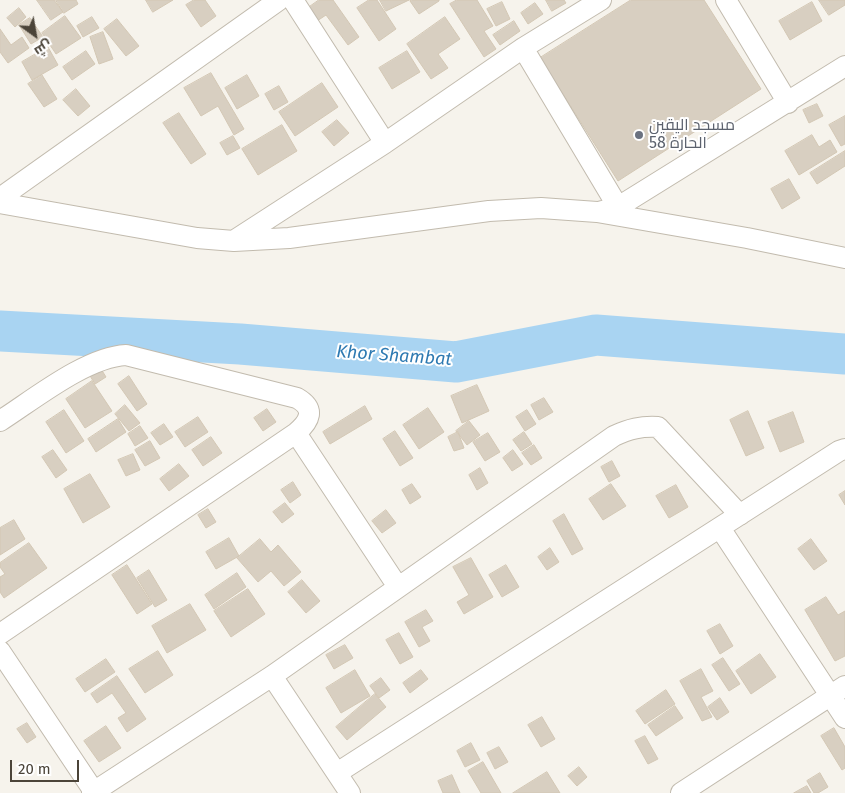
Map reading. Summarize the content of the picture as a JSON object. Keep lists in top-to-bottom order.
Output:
{
  "water": ["Khor Shambat"],
  "places": ["مسجد اليقين الحارة 58"],
  "scale_bar": "20 m",
  "north": "bottom right"
}
